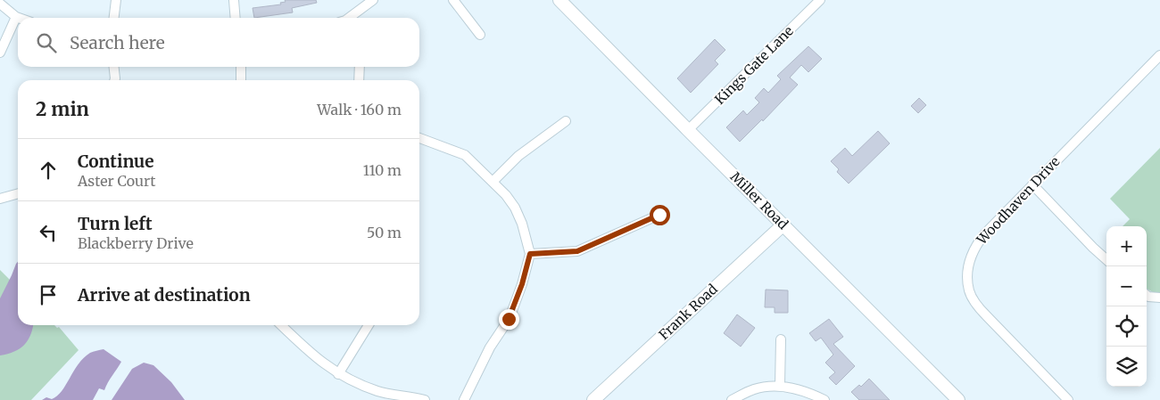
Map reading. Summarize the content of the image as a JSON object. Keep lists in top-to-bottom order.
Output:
{
  "streets": {
    "street": [
      "Kings Gate Lane",
      "Miller Road",
      "Woodhaven Drive",
      "Frank Road"
    ]
  },
  "crossings": [
    ["Kings Gate Lane", "Miller Road"],
    ["Miller Road", "Frank Road"]
  ],
  "page": {
    "search": "Search here",
    "heading": ["2 min", "Walk · 160 m"],
    "list": [
      ["Continue", "Aster Court", "110 m"],
      ["Turn left", "Blackberry Drive", "50 m"],
      "Arrive at destination"
    ],
    "map_buttons": ["+", "−"]
  }
}
